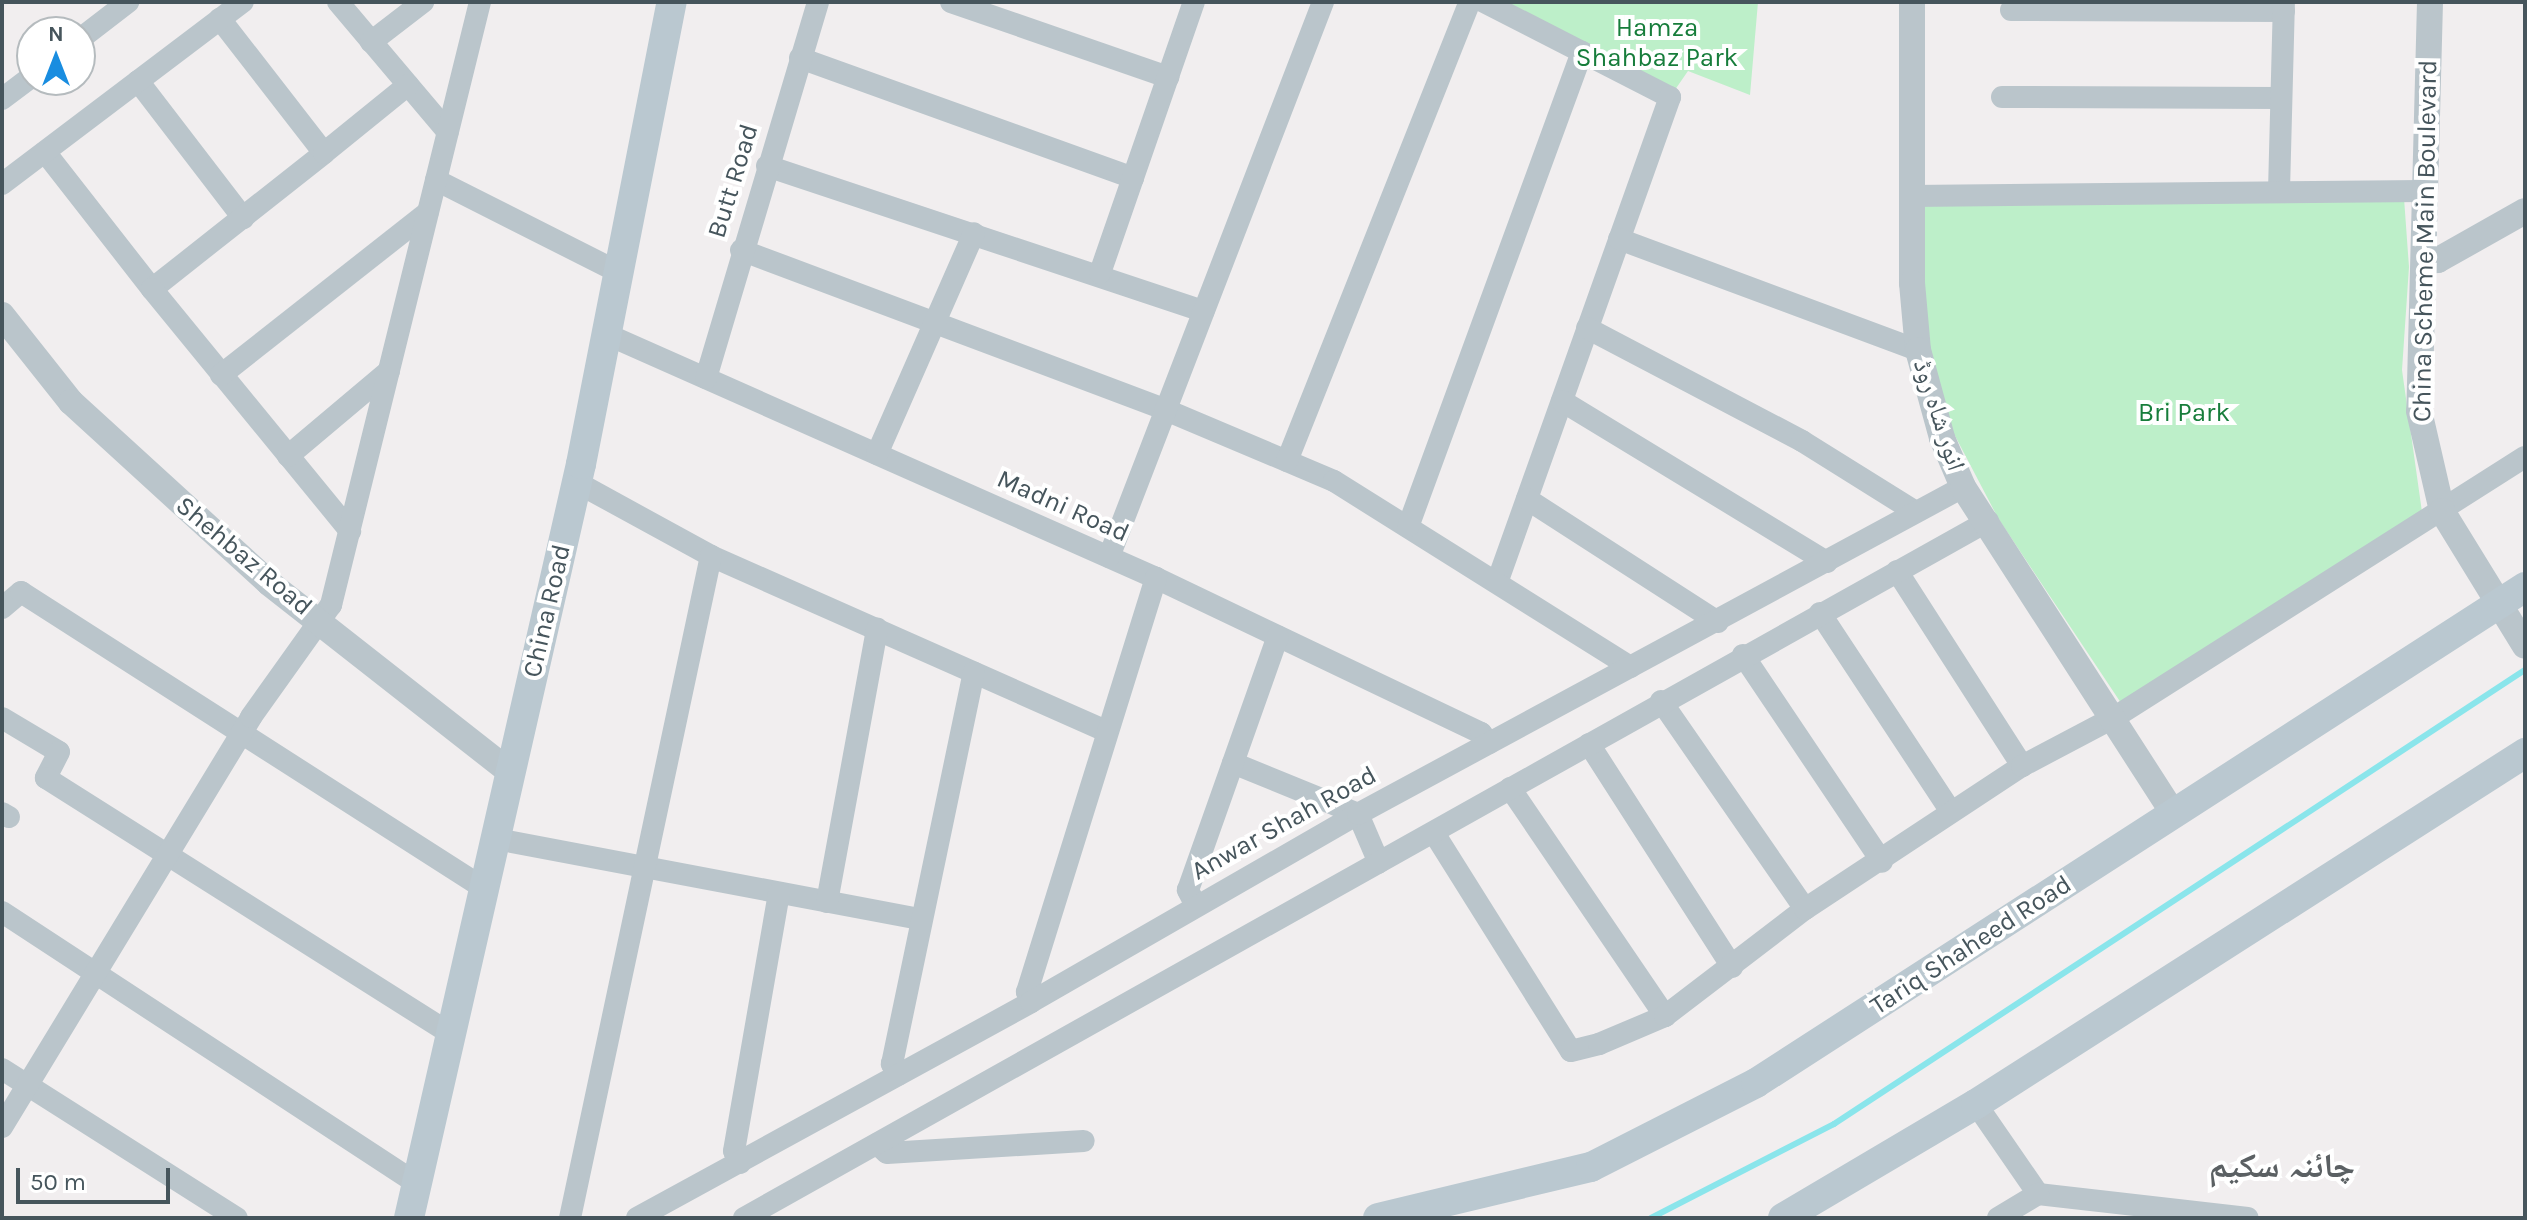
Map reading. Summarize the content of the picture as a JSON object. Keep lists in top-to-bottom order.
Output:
{
  "streets": {
    "main road": ["China Road", "Tariq Shaheed Road"],
    "street": [
      "Butt Road",
      "China Scheme Main Boulevard",
      "انور شاہ روڈ",
      "Madni Road",
      "Shehbaz Road",
      "Anwar Shah Road"
    ]
  },
  "crossings": [
    ["Butt Road", "Madni Road"],
    ["China Scheme Main Boulevard", "Tariq Shaheed Road"],
    ["انور شاہ روڈ", "Anwar Shah Road"],
    ["انور شاہ روڈ", "Tariq Shaheed Road"],
    ["Madni Road", "China Road"],
    ["Madni Road", "Anwar Shah Road"],
    ["Shehbaz Road", "China Road"]
  ],
  "districts": ["چائنہ سکیم"],
  "parks": ["Hamza Shahbaz Park", "Bri Park"],
  "scale_bar": "50 m",
  "north": "top"
}
